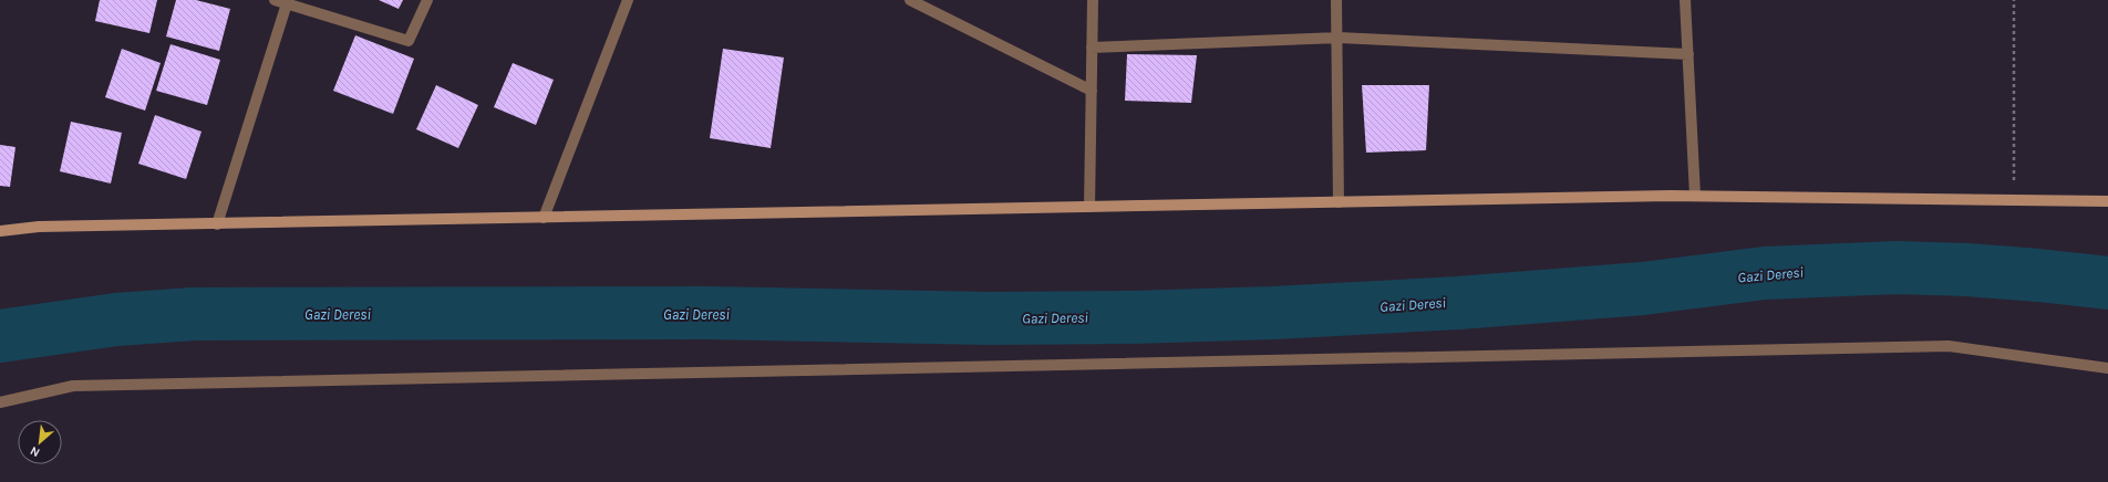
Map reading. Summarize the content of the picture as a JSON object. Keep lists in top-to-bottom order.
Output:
{
  "water": ["Gazi Deresi"],
  "north": "bottom left"
}
